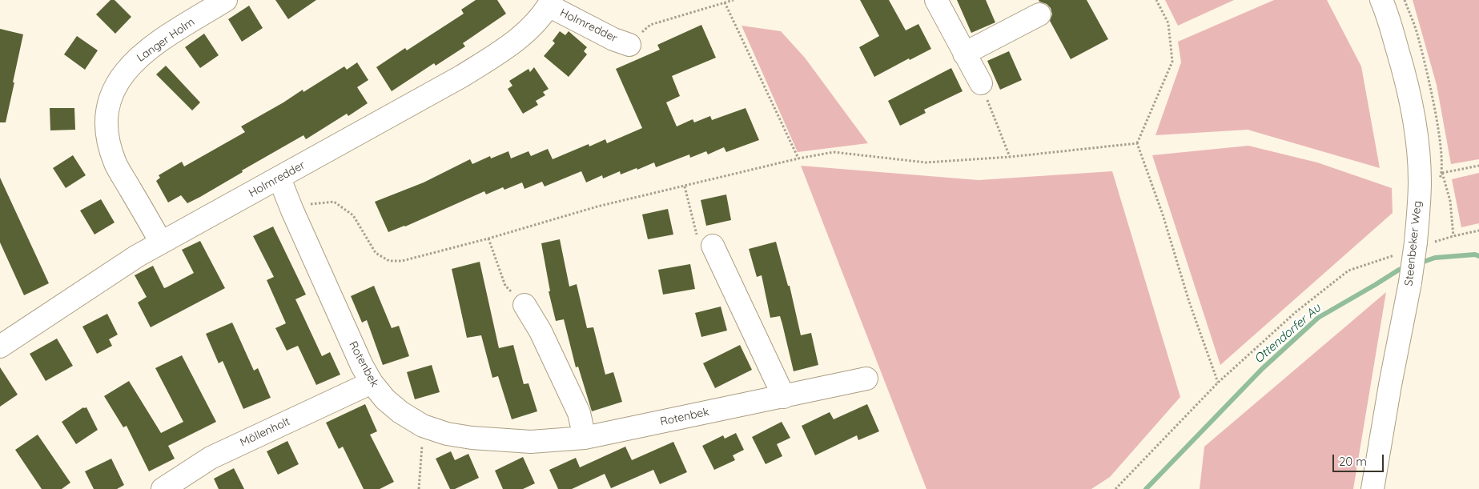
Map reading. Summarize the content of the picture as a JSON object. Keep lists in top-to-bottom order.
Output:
{
  "streets": {
    "street": [
      "Holmredder",
      "Langer Holm",
      "Steenbeker Weg",
      "Rotenbek",
      "Möllenholt"
    ]
  },
  "crossings": [
    ["Holmredder", "Langer Holm"],
    ["Holmredder", "Rotenbek"],
    ["Rotenbek", "Möllenholt"]
  ],
  "water": ["Ottendorfer Au"],
  "scale_bar": "20 m"
}
